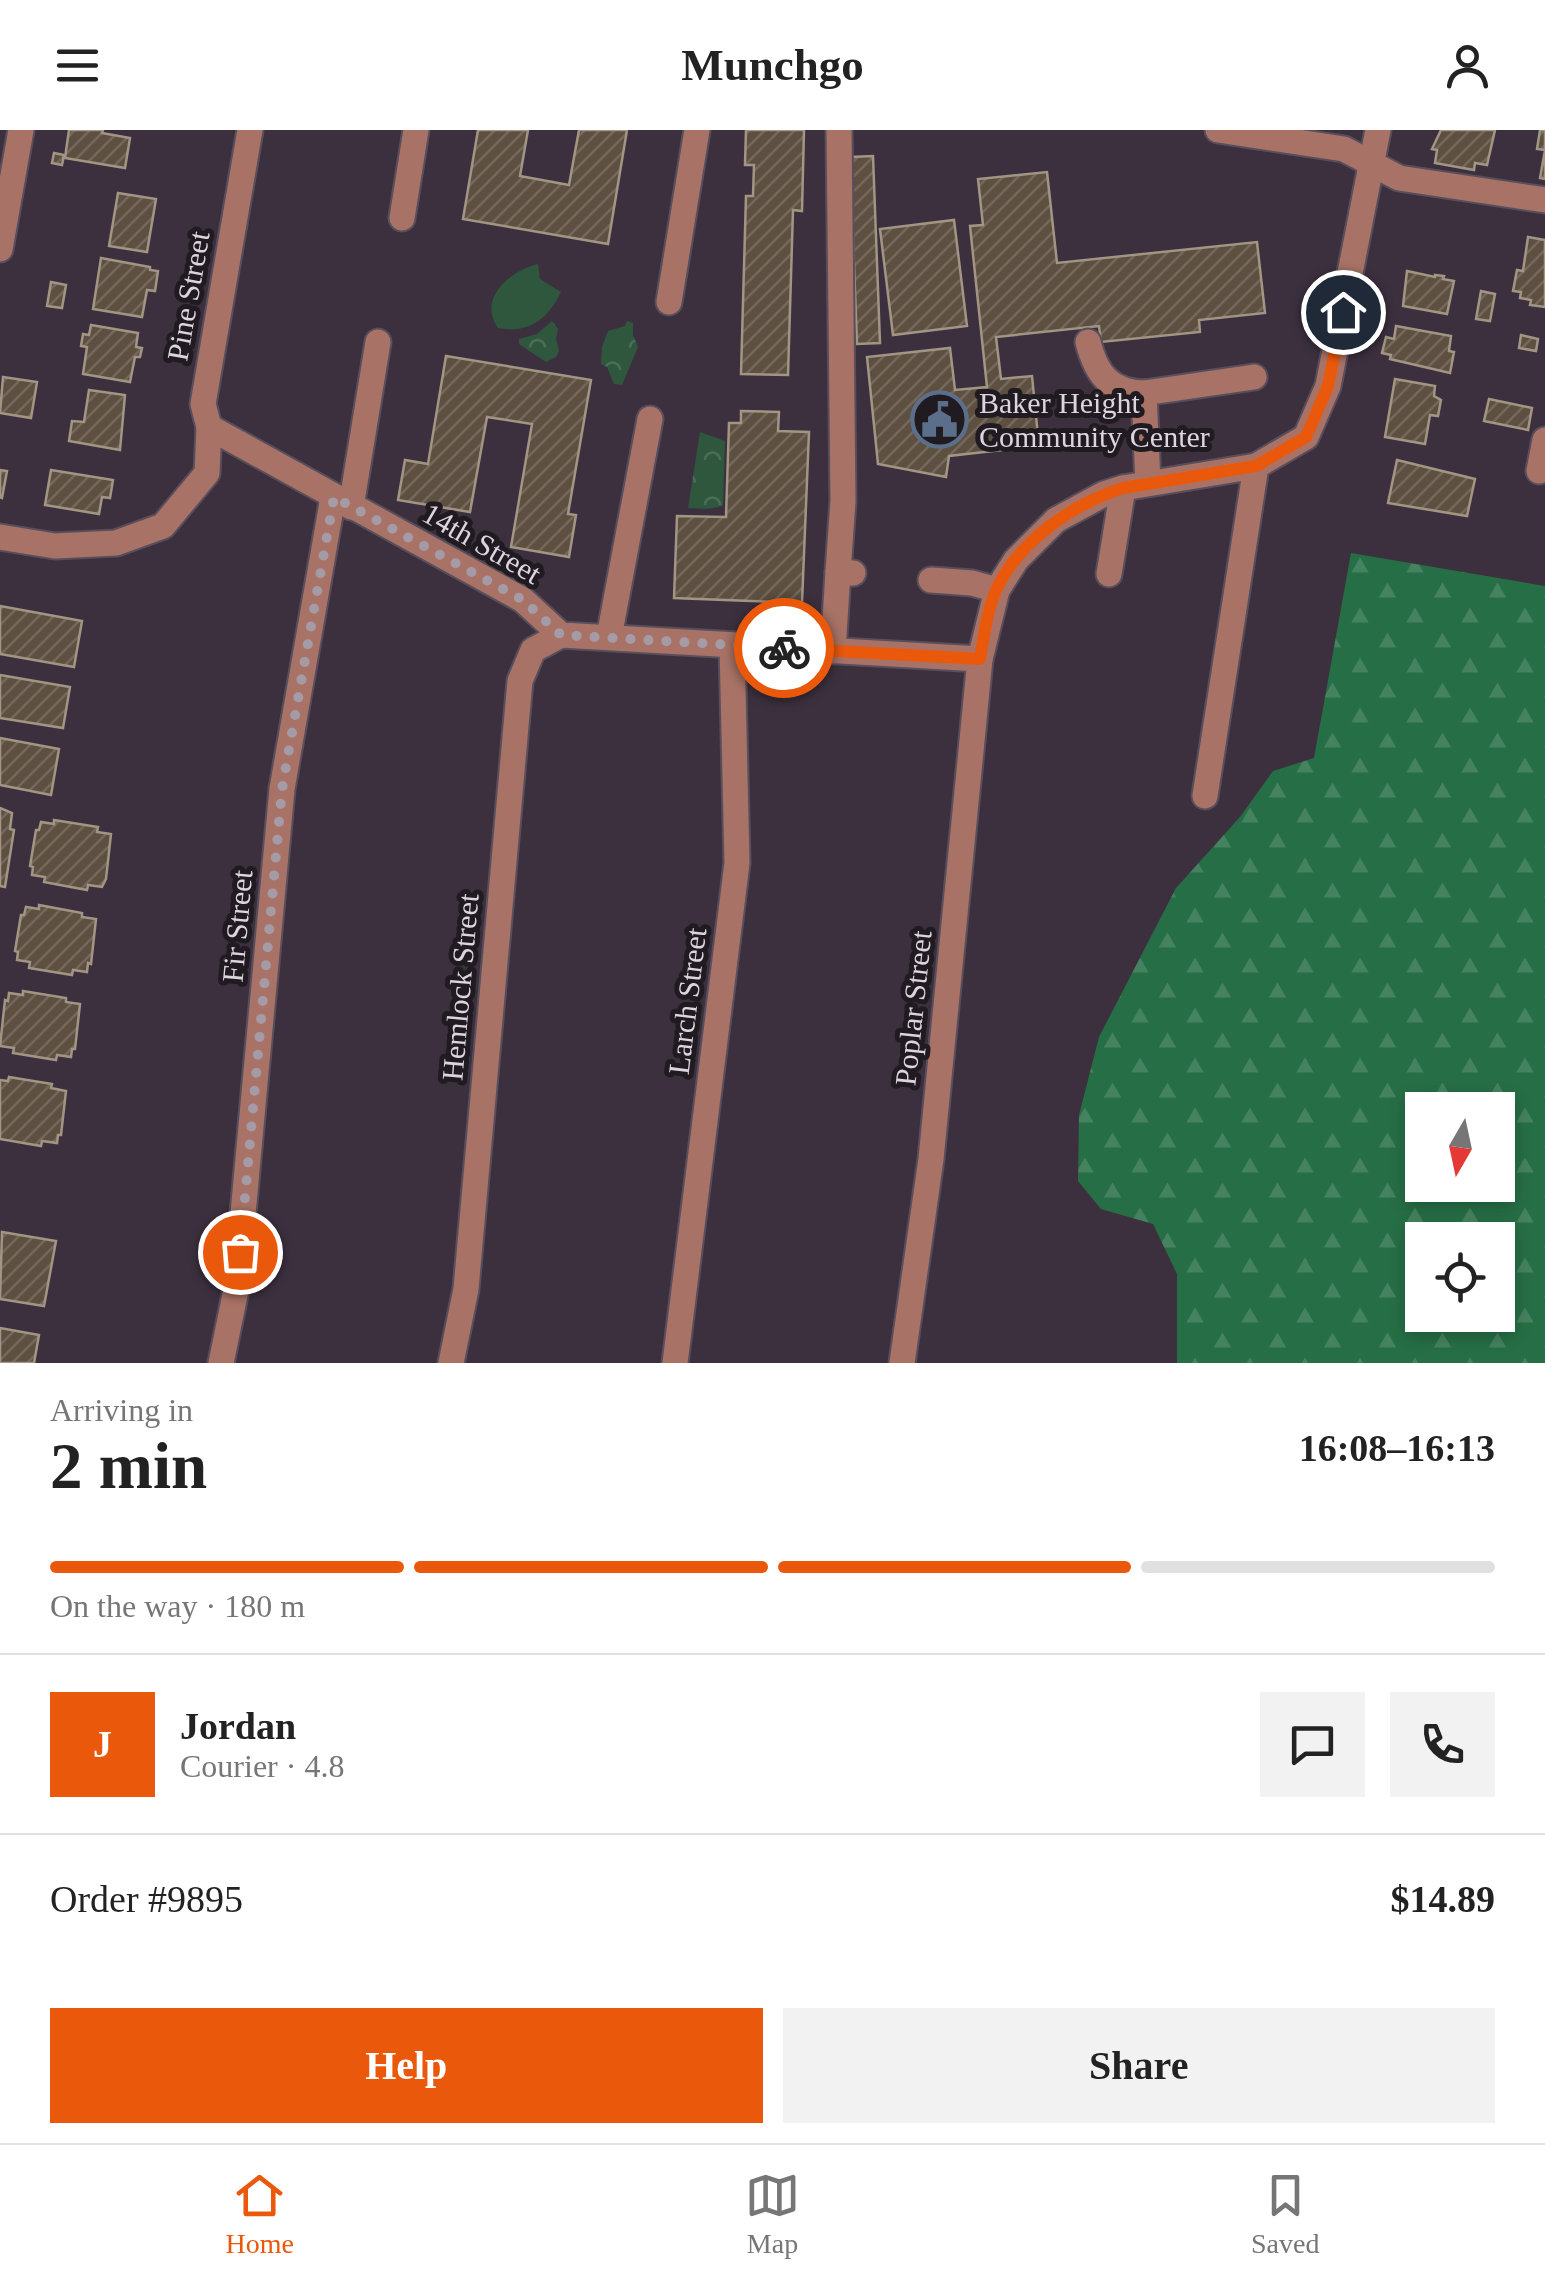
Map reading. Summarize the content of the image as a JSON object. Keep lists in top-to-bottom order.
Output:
{
  "streets": {
    "street": [
      "Pine Street",
      "14th Street",
      "Fir Street",
      "Hemlock Street",
      "Larch Street",
      "Poplar Street"
    ]
  },
  "crossings": [
    ["Pine Street", "14th Street"],
    ["14th Street", "Fir Street"],
    ["14th Street", "Hemlock Street"]
  ],
  "places": {
    "public building": ["Baker Height Community Center"]
  },
  "north": "bottom",
  "page": {
    "header": "Munchgo",
    "heading": ["2 min", "Arriving in", "16:08–16:13"],
    "panel": [
      "Jordan",
      "Courier · 4.8",
      "Order #9895",
      "$14.89"
    ],
    "bar": "On the way · 180 m",
    "round": "J",
    "buttons": ["Help", "Share"],
    "tabs": ["Home", "Map", "Saved"]
  }
}
